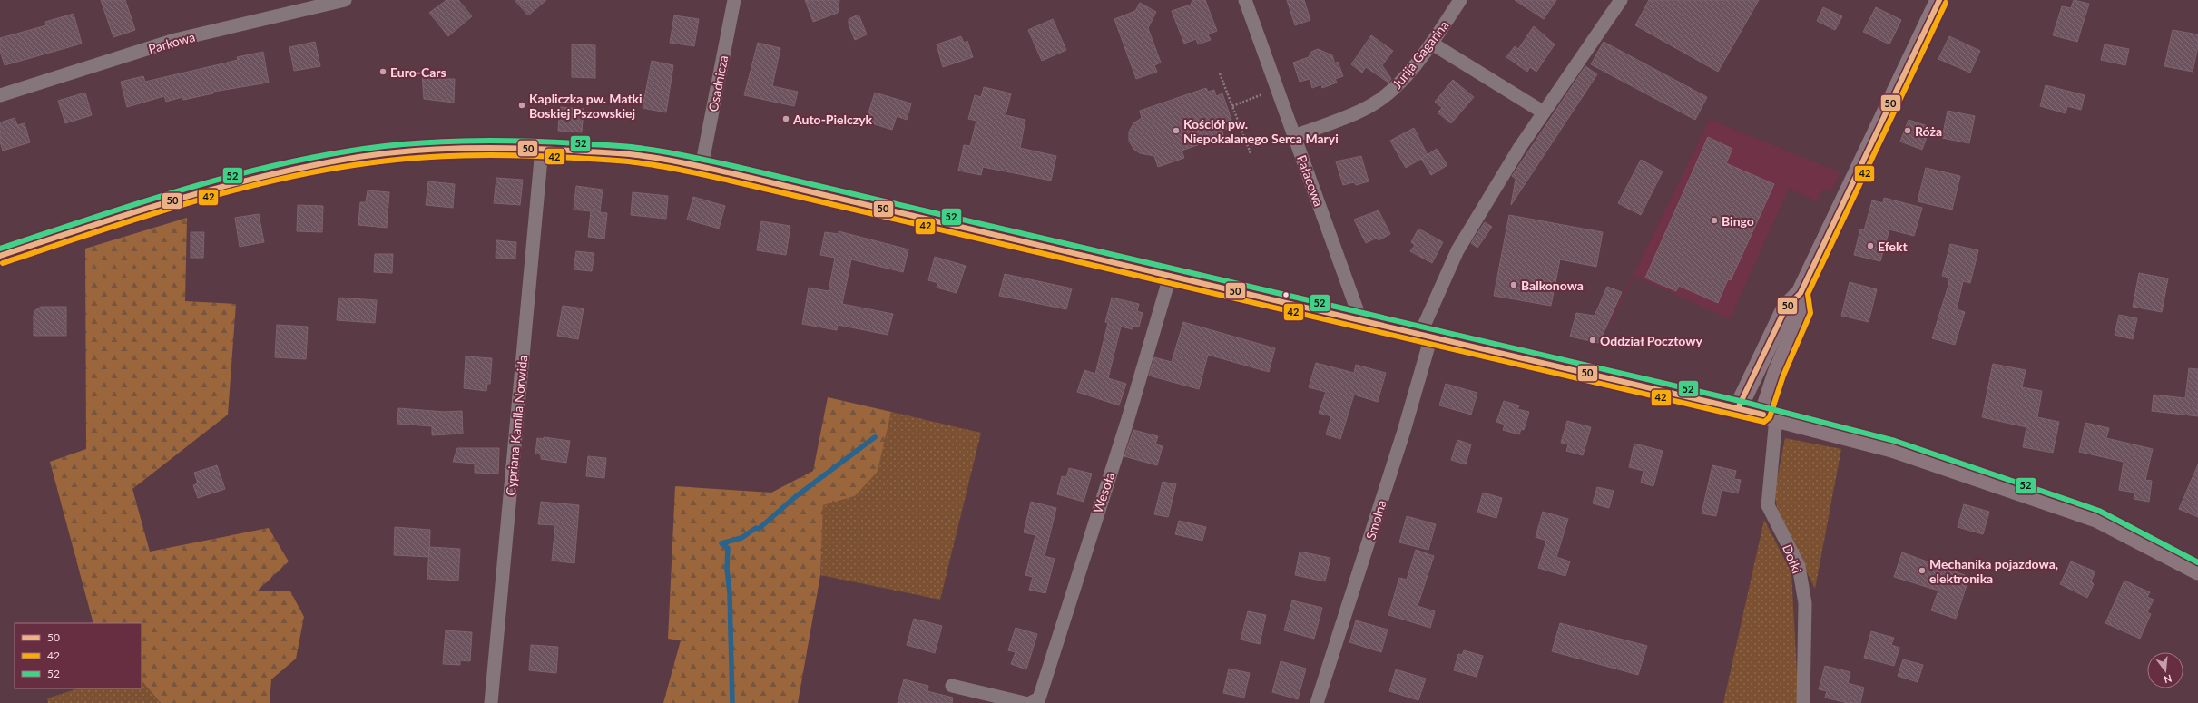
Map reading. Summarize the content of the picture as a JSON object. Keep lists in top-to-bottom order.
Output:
{
  "streets": {
    "street": [
      "Parkowa",
      "Jurija Gagarina",
      "Osadnicza",
      "Pałacowa",
      "Cypriana Kamila Norwida",
      "Wesoła",
      "Smolna",
      "Dołki"
    ]
  },
  "crossings": [
    ["Jurija Gagarina", "Pałacowa"]
  ],
  "places": [
    "Euro-Cars",
    "Kapliczka pw. Matki Boskiej Pszowskiej",
    "Auto-Pielczyk",
    "Kościół pw. Niepokalanego Serca Maryi",
    "Róża",
    "Bingo",
    "Efekt",
    "Balkonowa",
    "Oddział Pocztowy",
    "Mechanika pojazdowa, elektronika"
  ],
  "lines": ["transit line 50", "transit line 42", "transit line 52"],
  "legend": ["50", "42", "52"],
  "north": "bottom"
}
